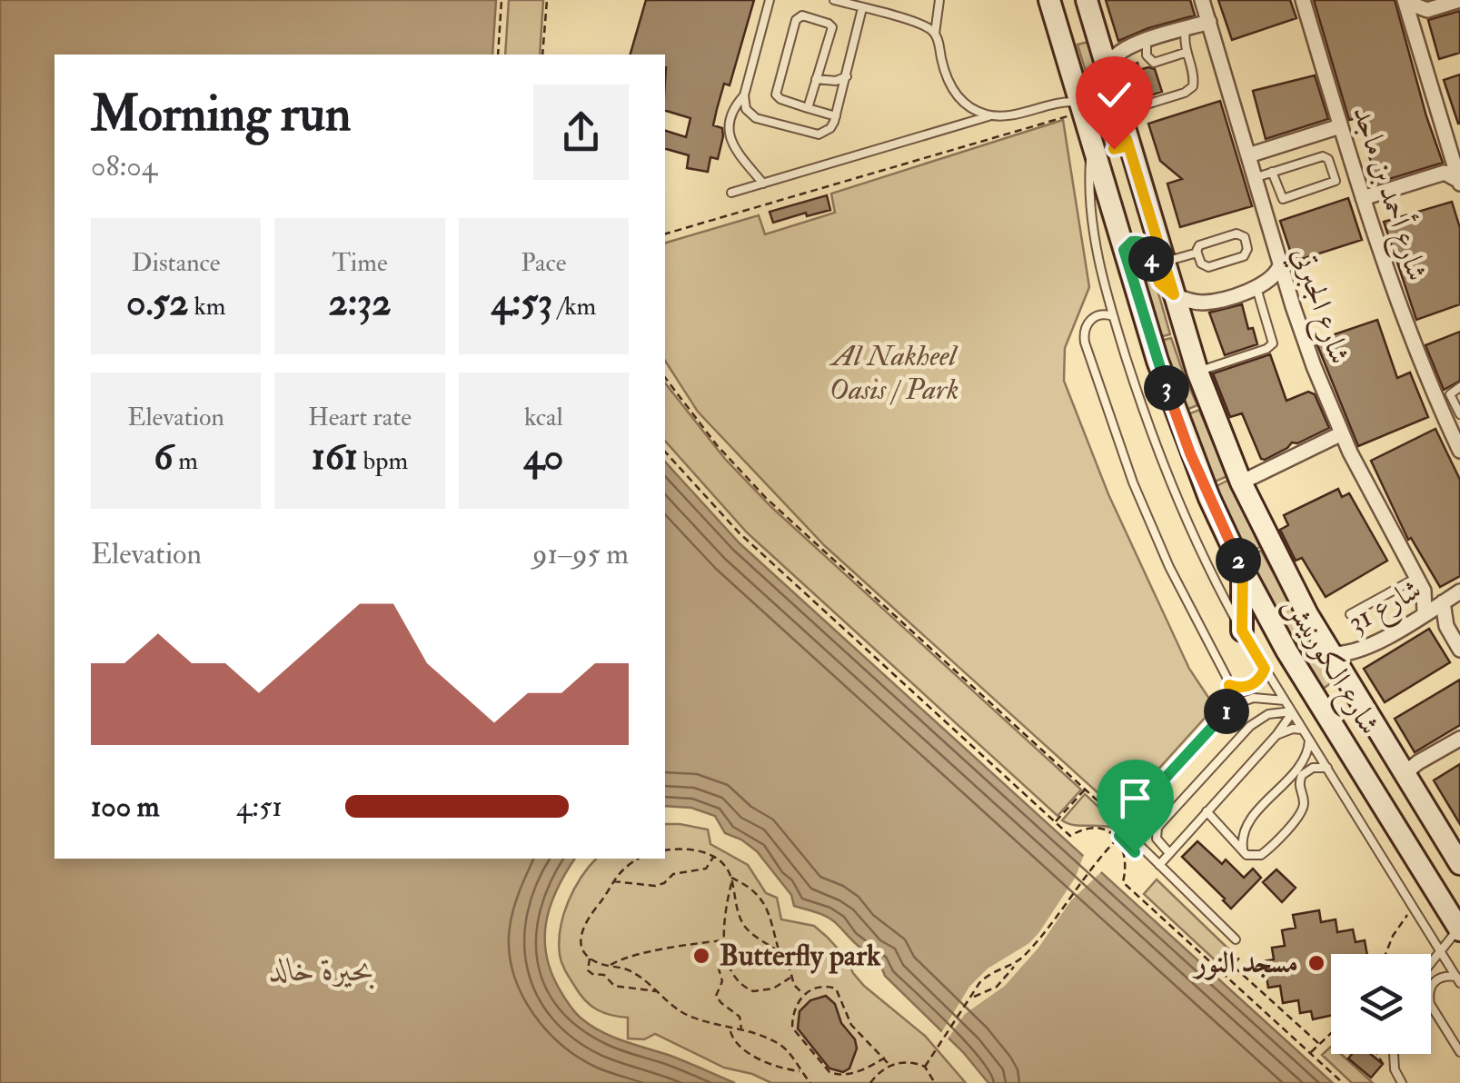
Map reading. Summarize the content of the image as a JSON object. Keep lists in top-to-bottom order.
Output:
{
  "streets": {
    "main road": ["شارع الكورنيش"],
    "street": ["شارع أحمد بن ماجد", "شارع الجبرتي", "شارع 31"]
  },
  "crossings": [
    ["شارع الجبرتي", "شارع 31"],
    ["شارع 31", "شارع الكورنيش"]
  ],
  "water": ["بحيرة خالد"],
  "parks": ["Al Nakheel Oasis / Park"],
  "places": ["Butterfly park", "مسجد النور"],
  "page": {
    "heading": ["Morning run", "08:04"],
    "stats": [
      ["Distance", "0.52 km"],
      ["Time", "2:32"],
      ["Pace", "4:53 /km"],
      ["Elevation", "6 m"],
      ["Heart rate", "161 bpm"],
      ["kcal", "40"]
    ],
    "pins": [
      "4",
      "3",
      "2",
      "1"
    ],
    "chart": ["Elevation", "91–95 m"],
    "list": [
      {
        "name": "100 m",
        "note": "4:51"
      }
    ]
  }
}
